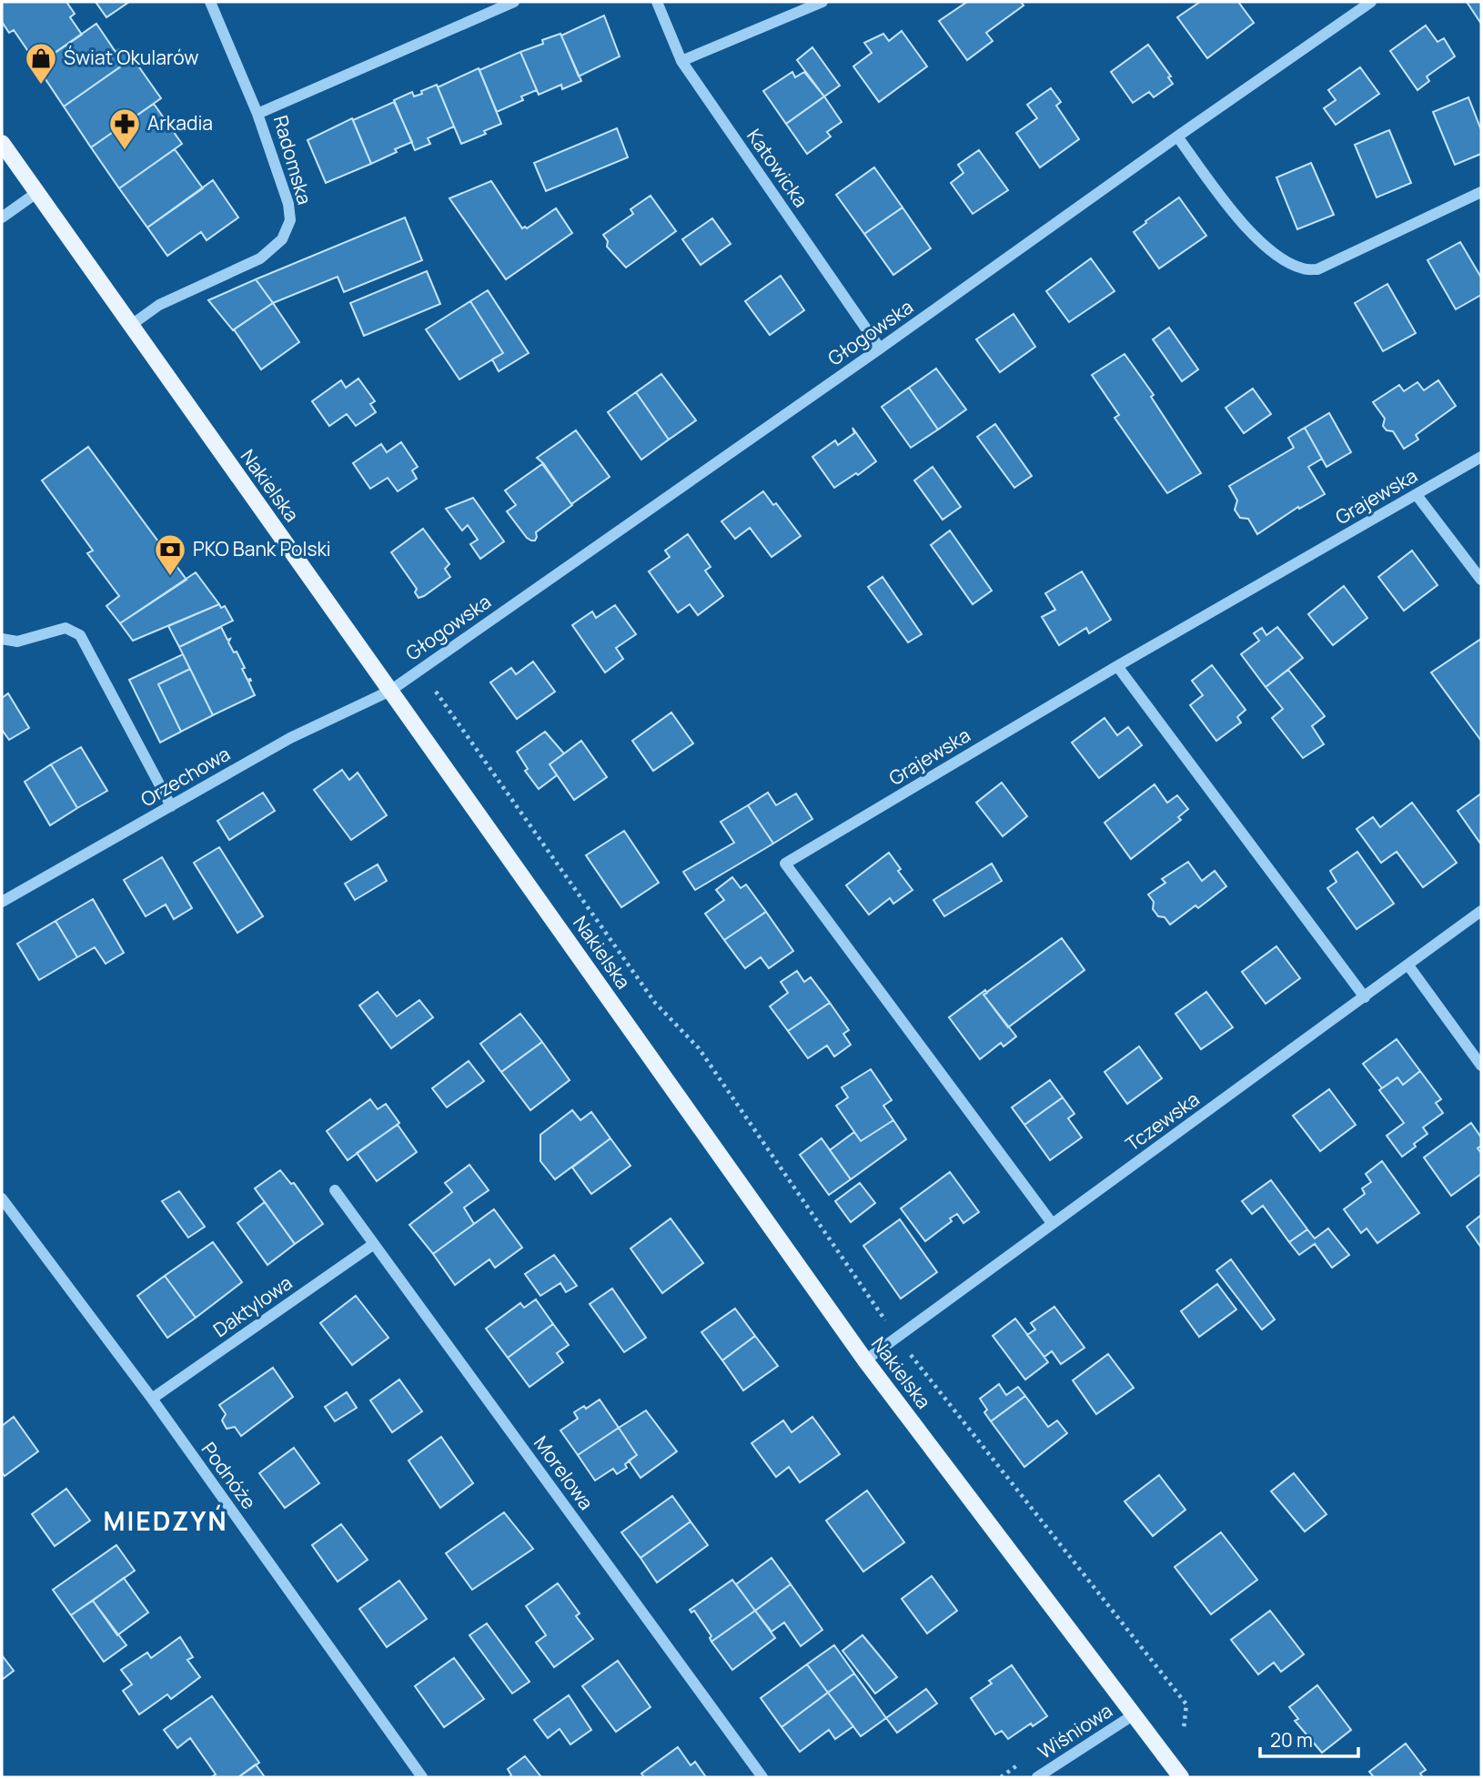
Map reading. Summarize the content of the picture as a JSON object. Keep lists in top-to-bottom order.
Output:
{
  "streets": {
    "main road": ["Nakielska"],
    "street": [
      "Radomska",
      "Katowicka",
      "Głogowska",
      "Grajewska",
      "Orzechowa",
      "Tczewska",
      "Daktylowa",
      "Morelowa",
      "Podnóże",
      "Wiśniowa"
    ]
  },
  "crossings": [
    ["Radomska", "Nakielska"],
    ["Katowicka", "Głogowska"],
    ["Głogowska", "Nakielska"],
    ["Głogowska", "Orzechowa"],
    ["Nakielska", "Orzechowa"],
    ["Nakielska", "Tczewska"],
    ["Nakielska", "Wiśniowa"],
    ["Grajewska", "Tczewska"],
    ["Daktylowa", "Morelowa"],
    ["Daktylowa", "Podnóże"]
  ],
  "districts": ["MIEDZYŃ"],
  "places": {
    "shop": ["Świat Okularów"],
    "pharmacy": ["Arkadia"],
    "bank": ["PKO Bank Polski"]
  },
  "scale_bar": "20 m"
}
